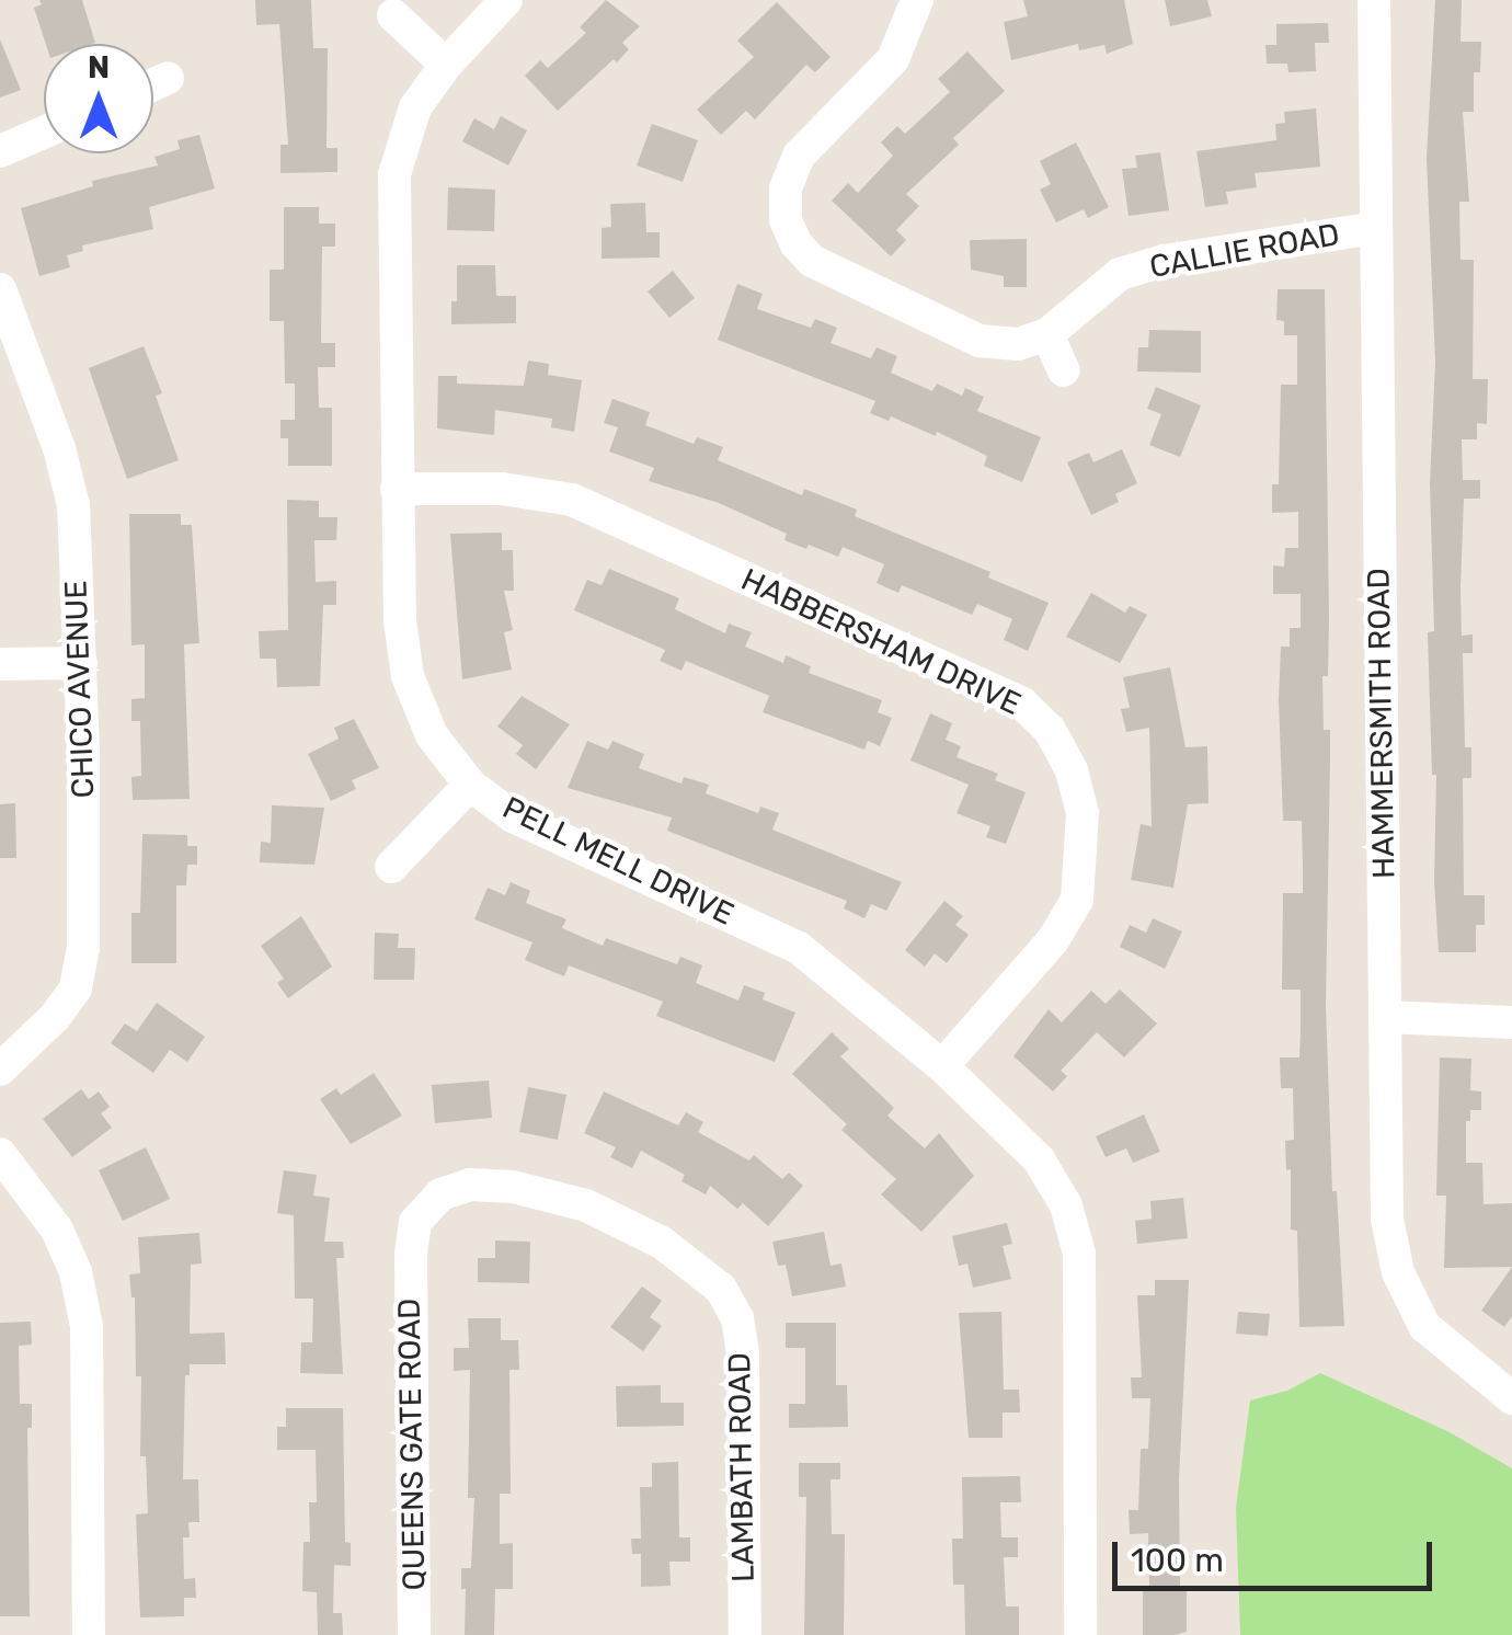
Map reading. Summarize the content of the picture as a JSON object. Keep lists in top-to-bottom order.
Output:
{
  "streets": {
    "street": [
      "CALLIE ROAD",
      "HABBERSHAM DRIVE",
      "CHICO AVENUE",
      "HAMMERSMITH ROAD",
      "PELL MELL DRIVE",
      "QUEENS GATE ROAD",
      "LAMBATH ROAD"
    ]
  },
  "crossings": [
    ["CALLIE ROAD", "HAMMERSMITH ROAD"],
    ["HABBERSHAM DRIVE", "PELL MELL DRIVE"],
    ["QUEENS GATE ROAD", "LAMBATH ROAD"]
  ],
  "scale_bar": "100 m",
  "north": "top"
}
